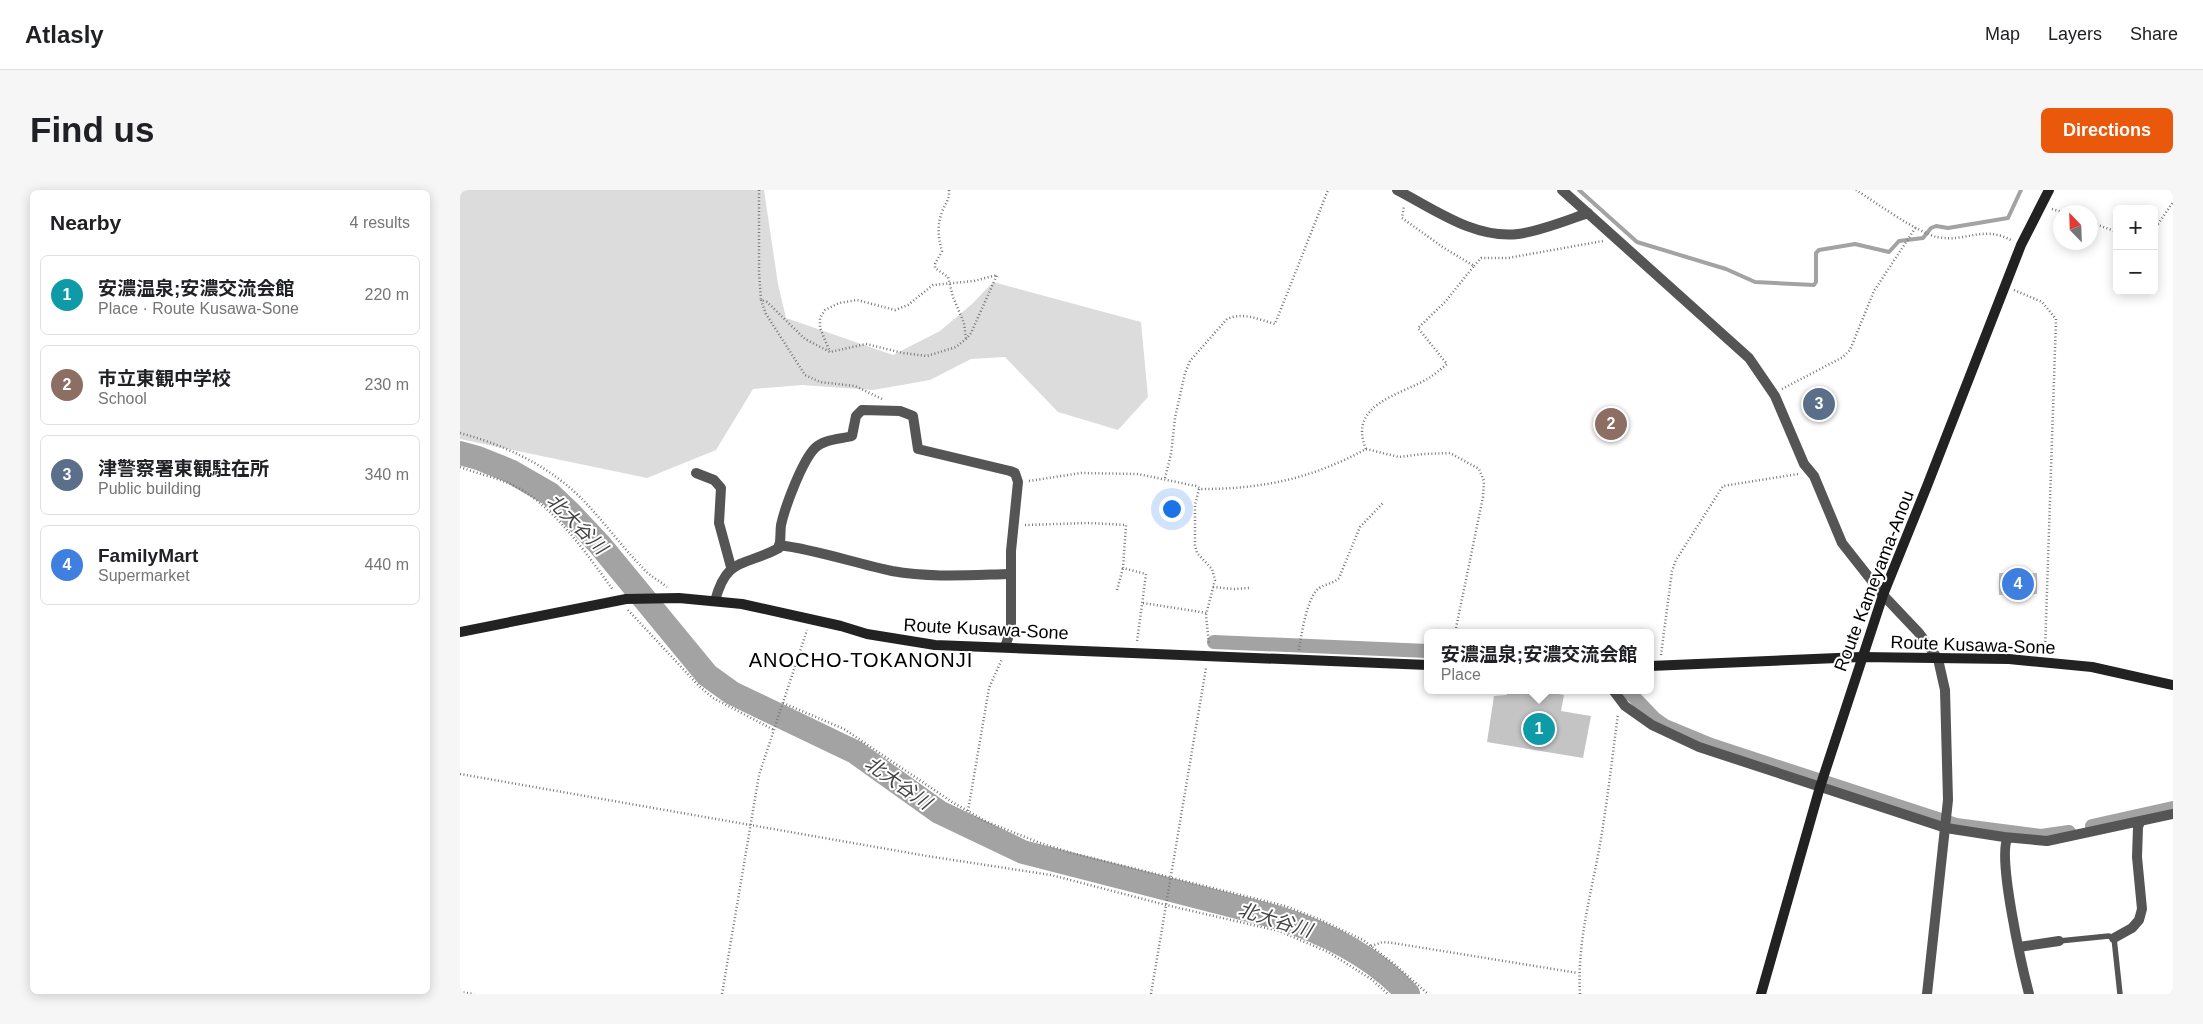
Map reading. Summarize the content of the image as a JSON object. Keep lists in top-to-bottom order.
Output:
{
  "streets": {
    "main road": ["Route Kameyama-Anou", "Route Kusawa-Sone"]
  },
  "crossings": [
    ["Route Kameyama-Anou", "Route Kusawa-Sone"]
  ],
  "districts": ["ANOCHO-TOKANONJI"],
  "water": ["北大谷川"],
  "north": "top left",
  "page": {
    "header": "Atlasly",
    "nav": ["Map", "Layers", "Share"],
    "buttons": "Directions",
    "title": "Find us",
    "heading": ["Nearby", "4 results"],
    "map_buttons": ["+", "−"],
    "list": [
      {
        "mark": "1",
        "name": "安濃温泉;安濃交流会館",
        "note": "Place · Route Kusawa-Sone",
        "value": "220 m"
      },
      {
        "mark": "2",
        "name": "市立東観中学校",
        "note": "School",
        "value": "230 m"
      },
      {
        "mark": "3",
        "name": "津警察署東観駐在所",
        "note": "Public building",
        "value": "340 m"
      },
      {
        "mark": "4",
        "name": "FamilyMart",
        "note": "Supermarket",
        "value": "440 m"
      }
    ],
    "pins": [
      "3",
      "2",
      "4",
      "1"
    ],
    "popup": ["安濃温泉;安濃交流会館", "Place"]
  }
}
